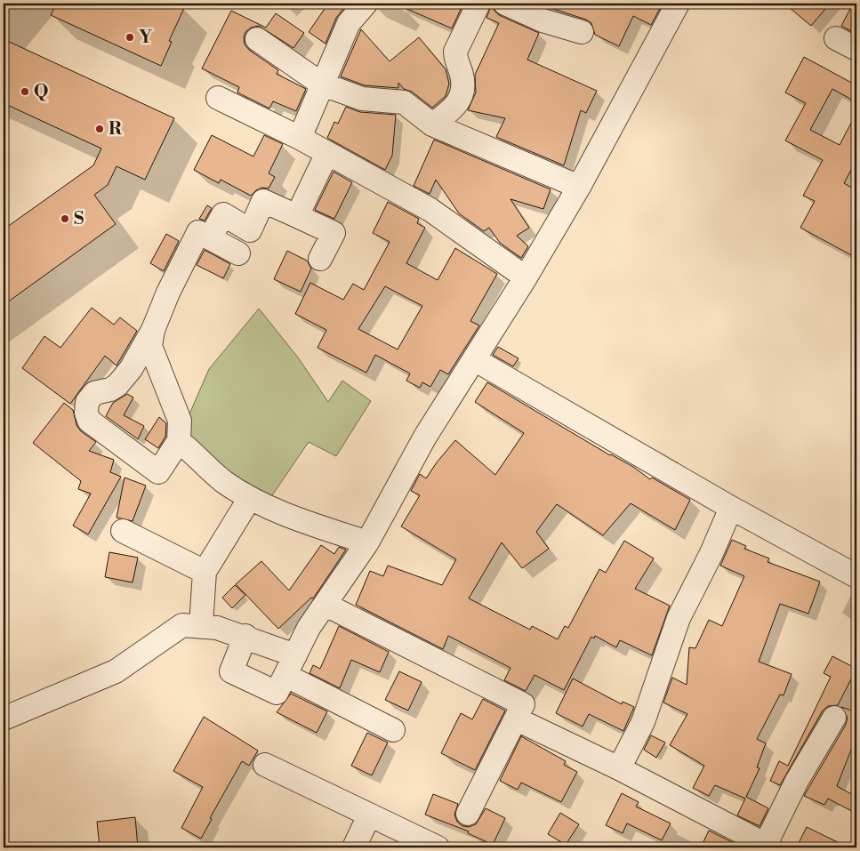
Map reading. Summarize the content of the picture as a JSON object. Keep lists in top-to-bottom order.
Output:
{
  "places": [
    "Y",
    "Q",
    "R",
    "S"
  ]
}
